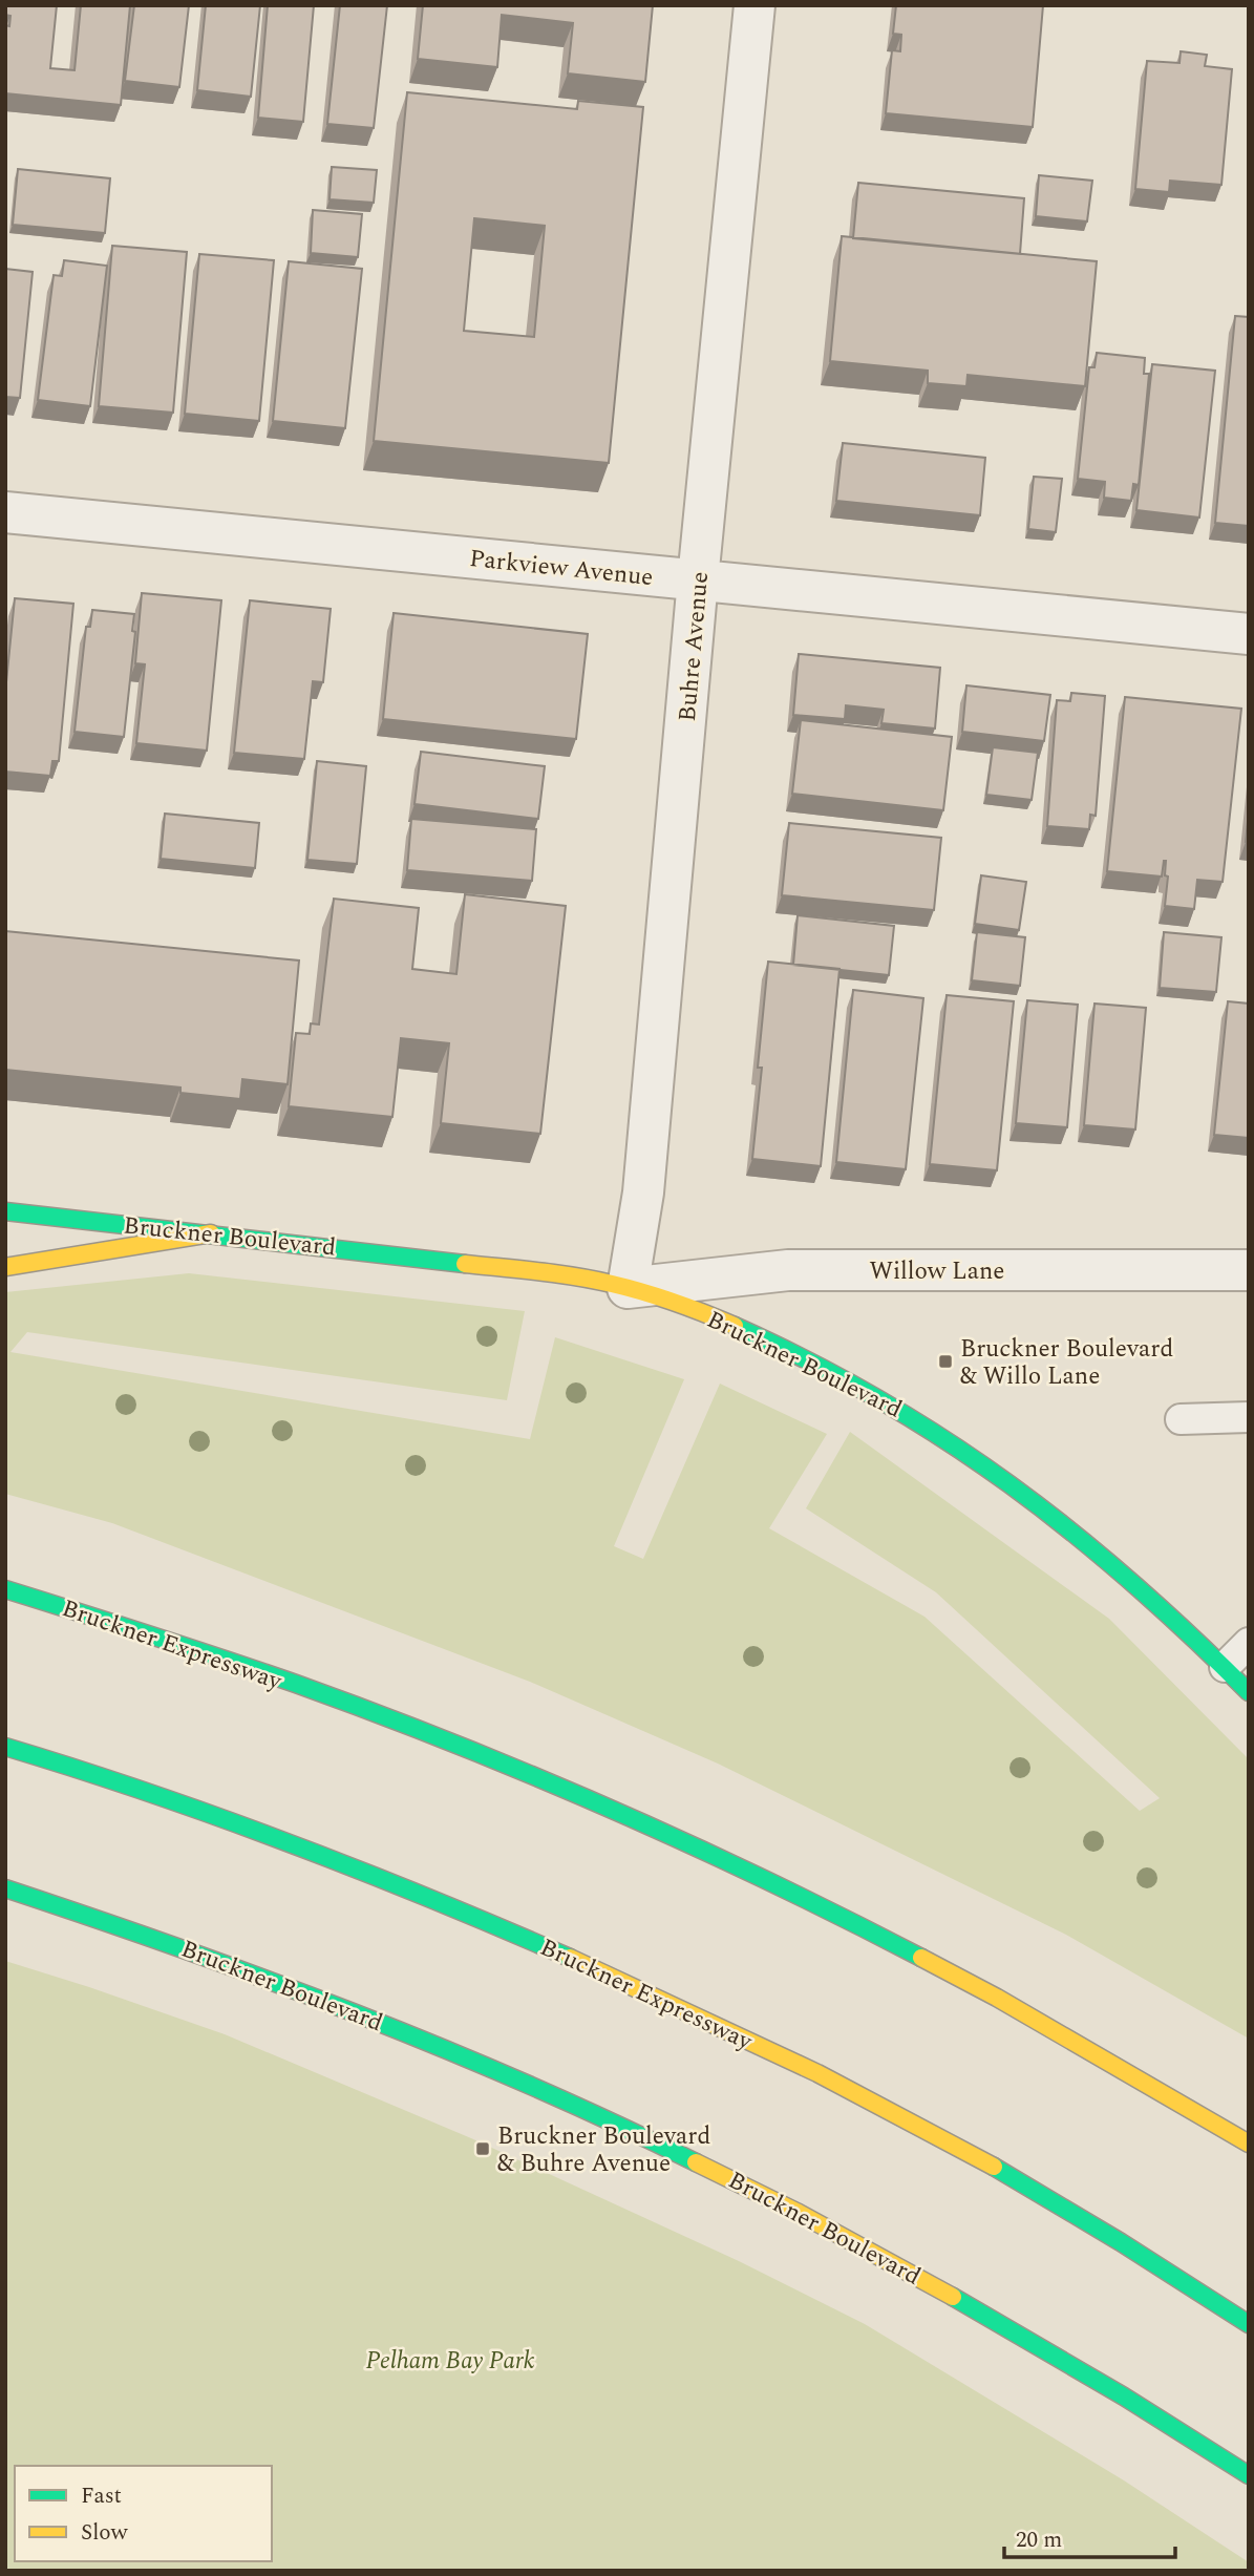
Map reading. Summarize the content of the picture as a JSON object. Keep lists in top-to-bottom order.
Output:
{
  "streets": {
    "main road": ["Bruckner Boulevard", "Bruckner Expressway"],
    "street": ["Parkview Avenue", "Buhre Avenue", "Willow Lane"]
  },
  "crossings": [
    ["Parkview Avenue", "Buhre Avenue"],
    ["Buhre Avenue", "Bruckner Boulevard"],
    ["Buhre Avenue", "Willow Lane"],
    ["Bruckner Boulevard", "Willow Lane"]
  ],
  "parks": ["Pelham Bay Park"],
  "places": {
    "transit": ["Bruckner Boulevard & Willo Lane", "Bruckner Boulevard & Buhre Avenue"]
  },
  "legend": ["Fast", "Slow"],
  "scale_bar": "20 m"
}
